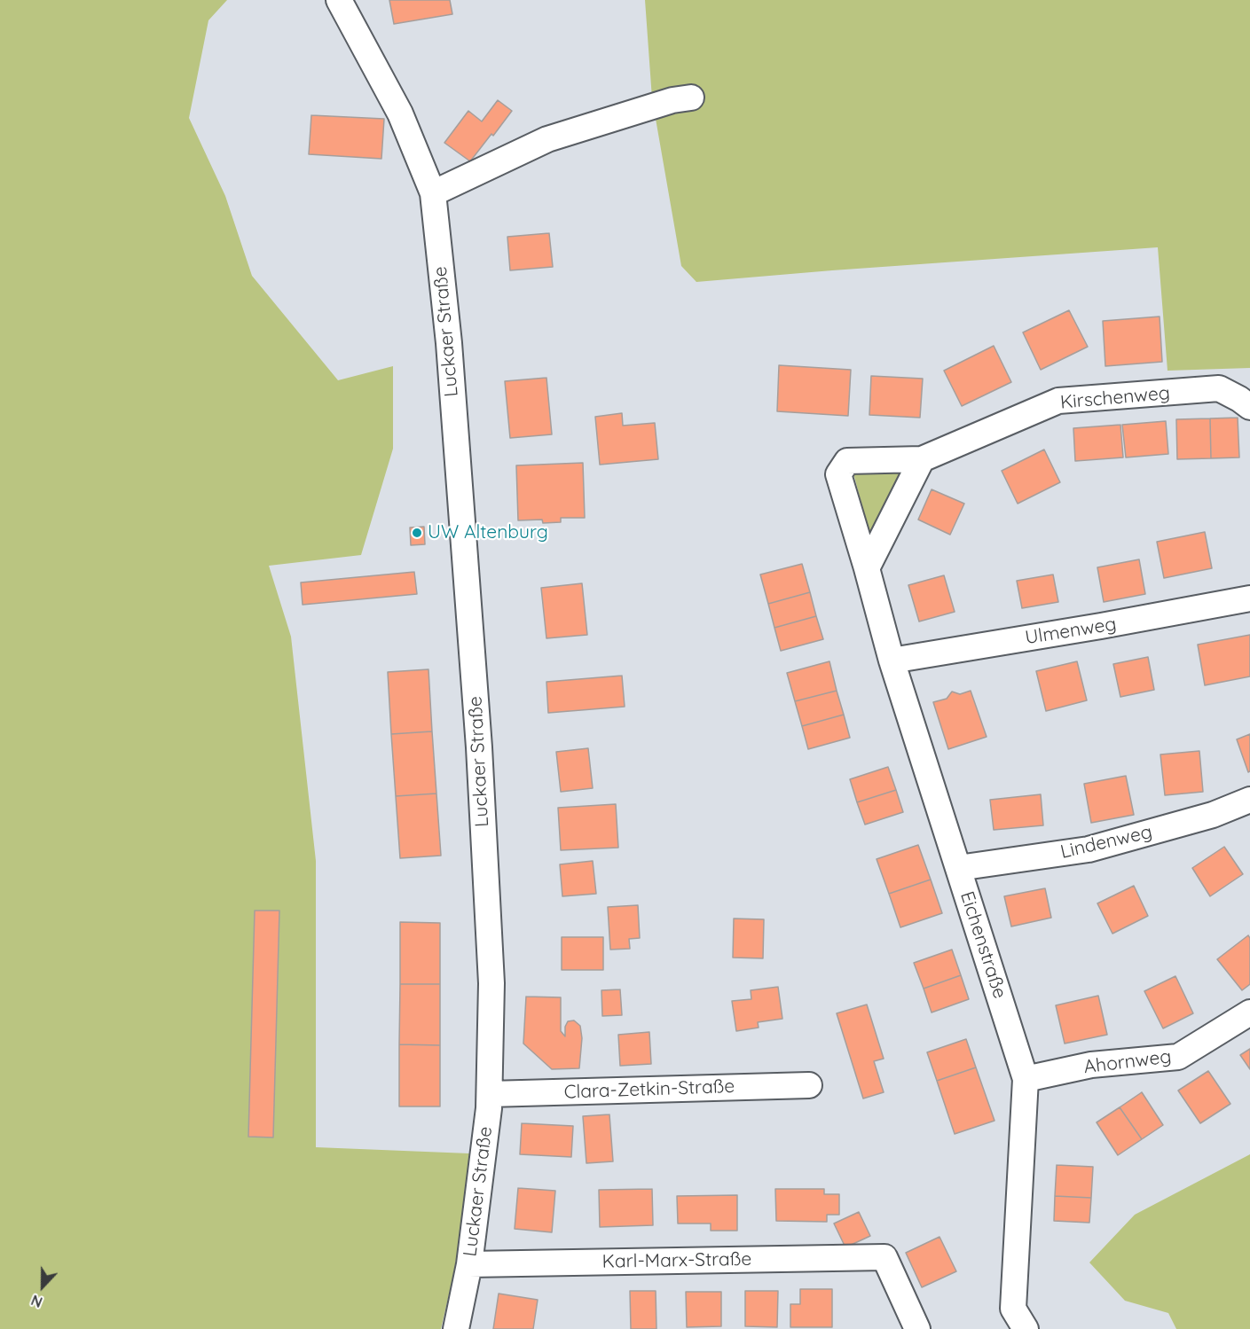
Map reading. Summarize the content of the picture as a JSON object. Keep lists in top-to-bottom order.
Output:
{
  "streets": {
    "street": [
      "Luckaer Straße",
      "Kirschenweg",
      "Ulmenweg",
      "Lindenweg",
      "Eichenstraße",
      "Ahornweg",
      "Clara-Zetkin-Straße",
      "Karl-Marx-Straße"
    ]
  },
  "crossings": [
    ["Luckaer Straße", "Clara-Zetkin-Straße"],
    ["Luckaer Straße", "Karl-Marx-Straße"],
    ["Kirschenweg", "Eichenstraße"],
    ["Ulmenweg", "Eichenstraße"],
    ["Lindenweg", "Eichenstraße"],
    ["Eichenstraße", "Ahornweg"]
  ],
  "places": ["UW Altenburg"],
  "north": "bottom"
}
